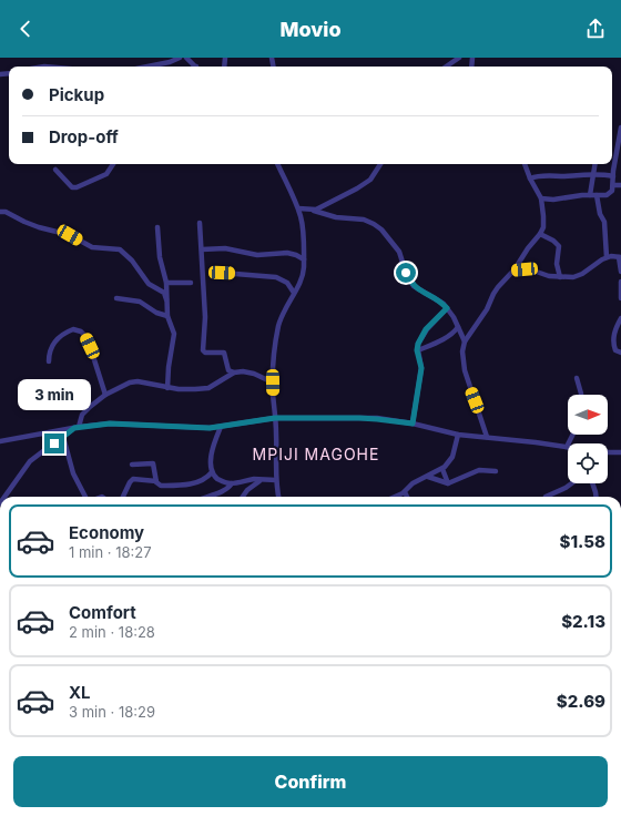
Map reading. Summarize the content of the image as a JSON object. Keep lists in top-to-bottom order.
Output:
{
  "districts": ["MPIJI MAGOHE"],
  "north": "right",
  "page": {
    "header": "Movio",
    "banner": ["Pickup", "Drop-off"],
    "bubble": "3 min",
    "list": [
      {
        "name": "Economy",
        "note": "1 min · 18:27",
        "value": "$1.58"
      },
      {
        "name": "Comfort",
        "note": "2 min · 18:28",
        "value": "$2.13"
      },
      {
        "name": "XL",
        "note": "3 min · 18:29",
        "value": "$2.69"
      }
    ],
    "buttons": "Confirm"
  }
}
